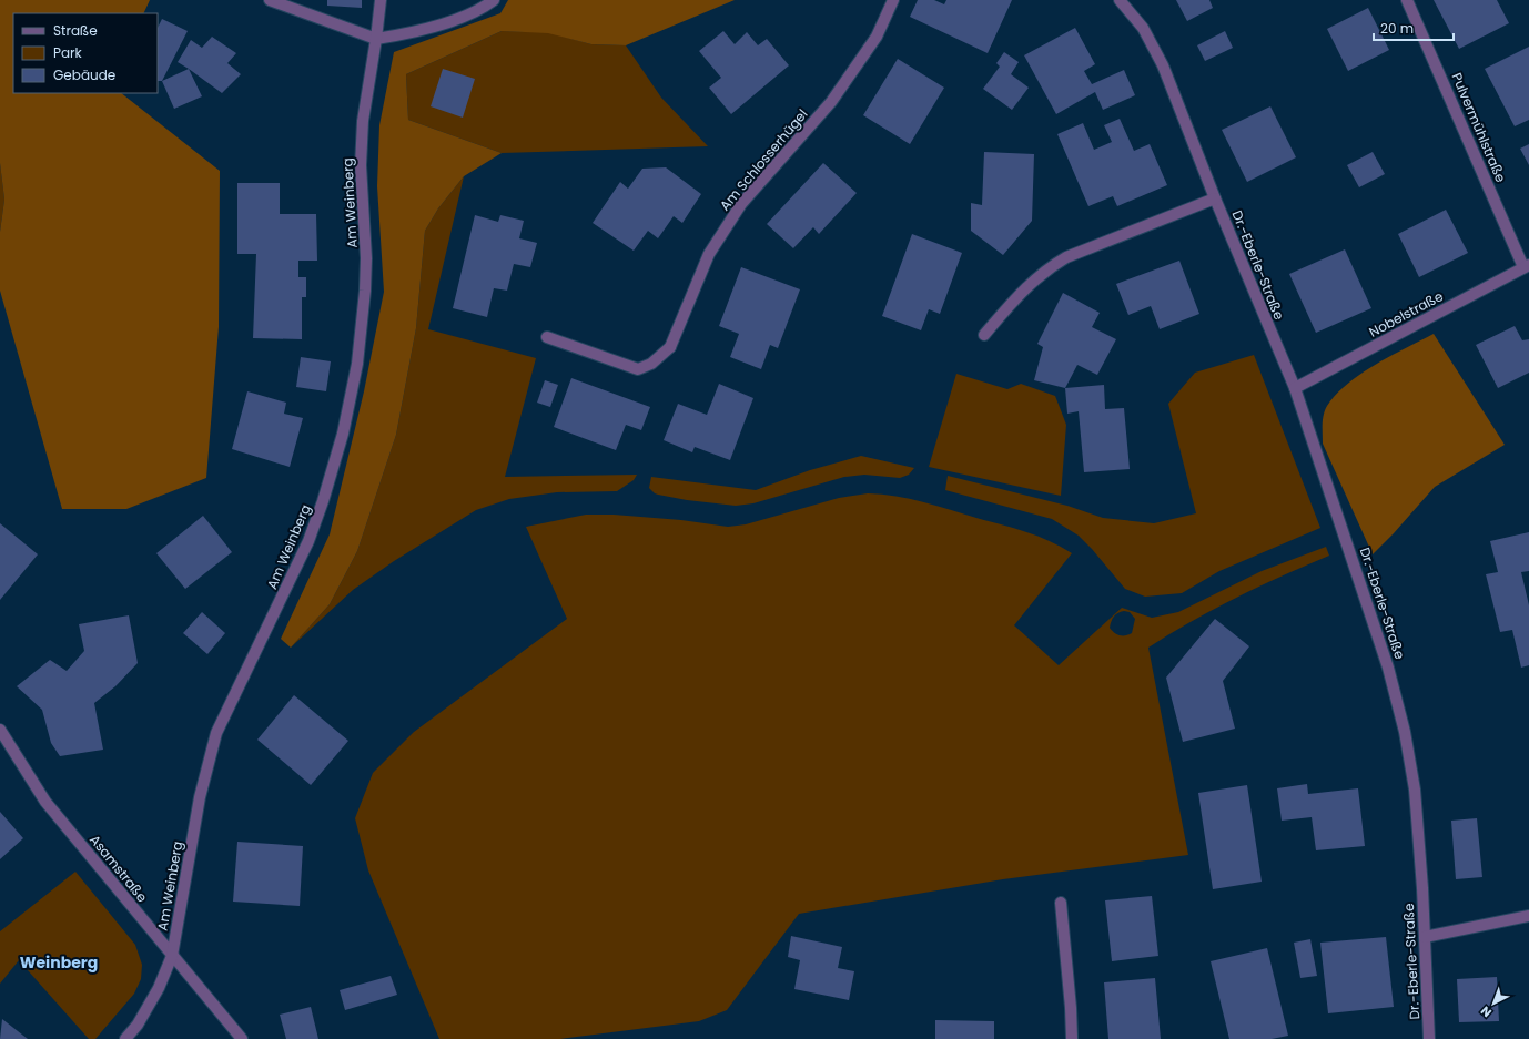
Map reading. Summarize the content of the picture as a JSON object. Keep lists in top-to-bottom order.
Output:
{
  "streets": {
    "street": [
      "Pulvermühlstraße",
      "Am Schlosserhügel",
      "Am Weinberg",
      "Dr.-Eberle-Straße",
      "Nobelstraße",
      "Asamstraße"
    ]
  },
  "crossings": [
    ["Pulvermühlstraße", "Nobelstraße"],
    ["Am Weinberg", "Asamstraße"],
    ["Dr.-Eberle-Straße", "Nobelstraße"]
  ],
  "districts": ["Weinberg"],
  "legend": ["Straße", "Park", "Gebäude"],
  "scale_bar": "20 m",
  "north": "bottom left"
}
